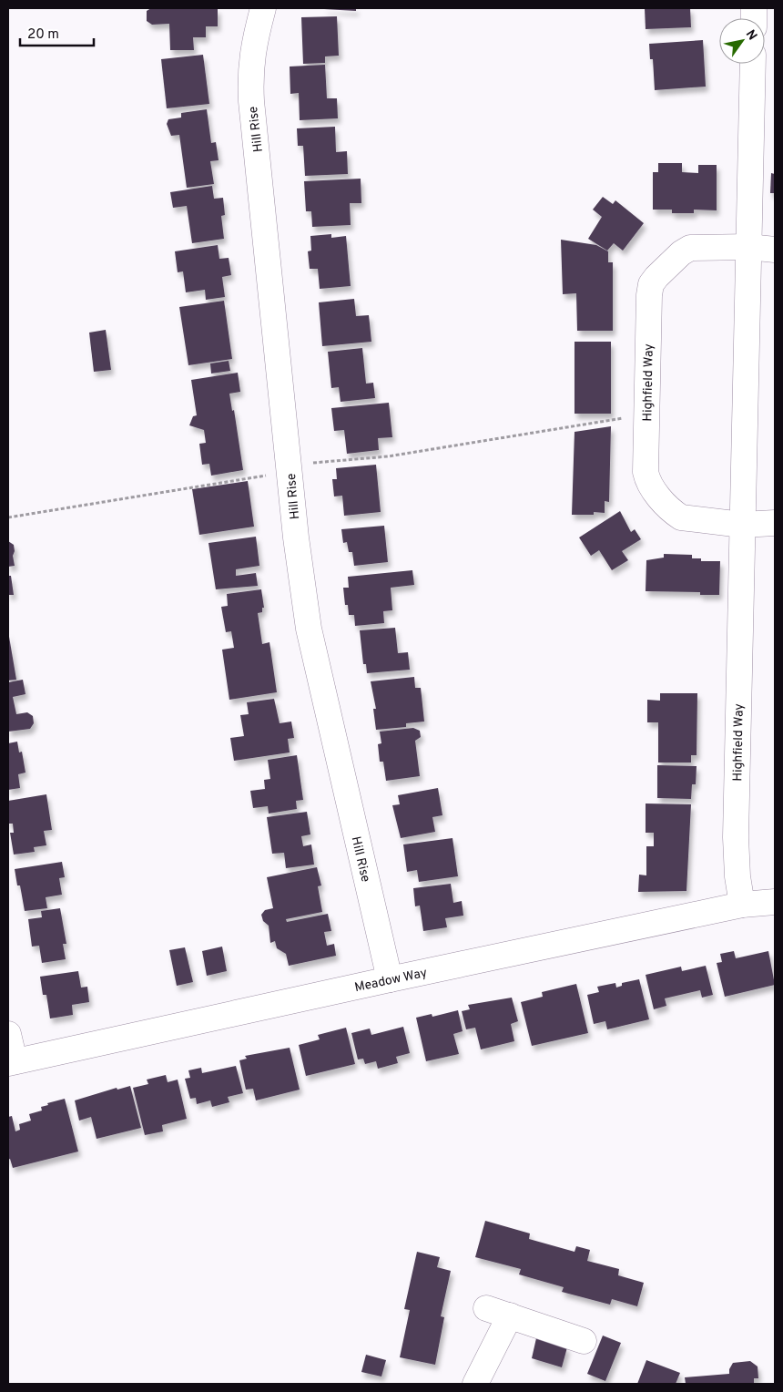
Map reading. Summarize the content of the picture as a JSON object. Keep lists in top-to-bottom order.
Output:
{
  "streets": {
    "street": ["Hill Rise", "Highfield Way", "Meadow Way"]
  },
  "crossings": [
    ["Hill Rise", "Meadow Way"],
    ["Highfield Way", "Meadow Way"]
  ],
  "scale_bar": "20 m",
  "north": "top right"
}
